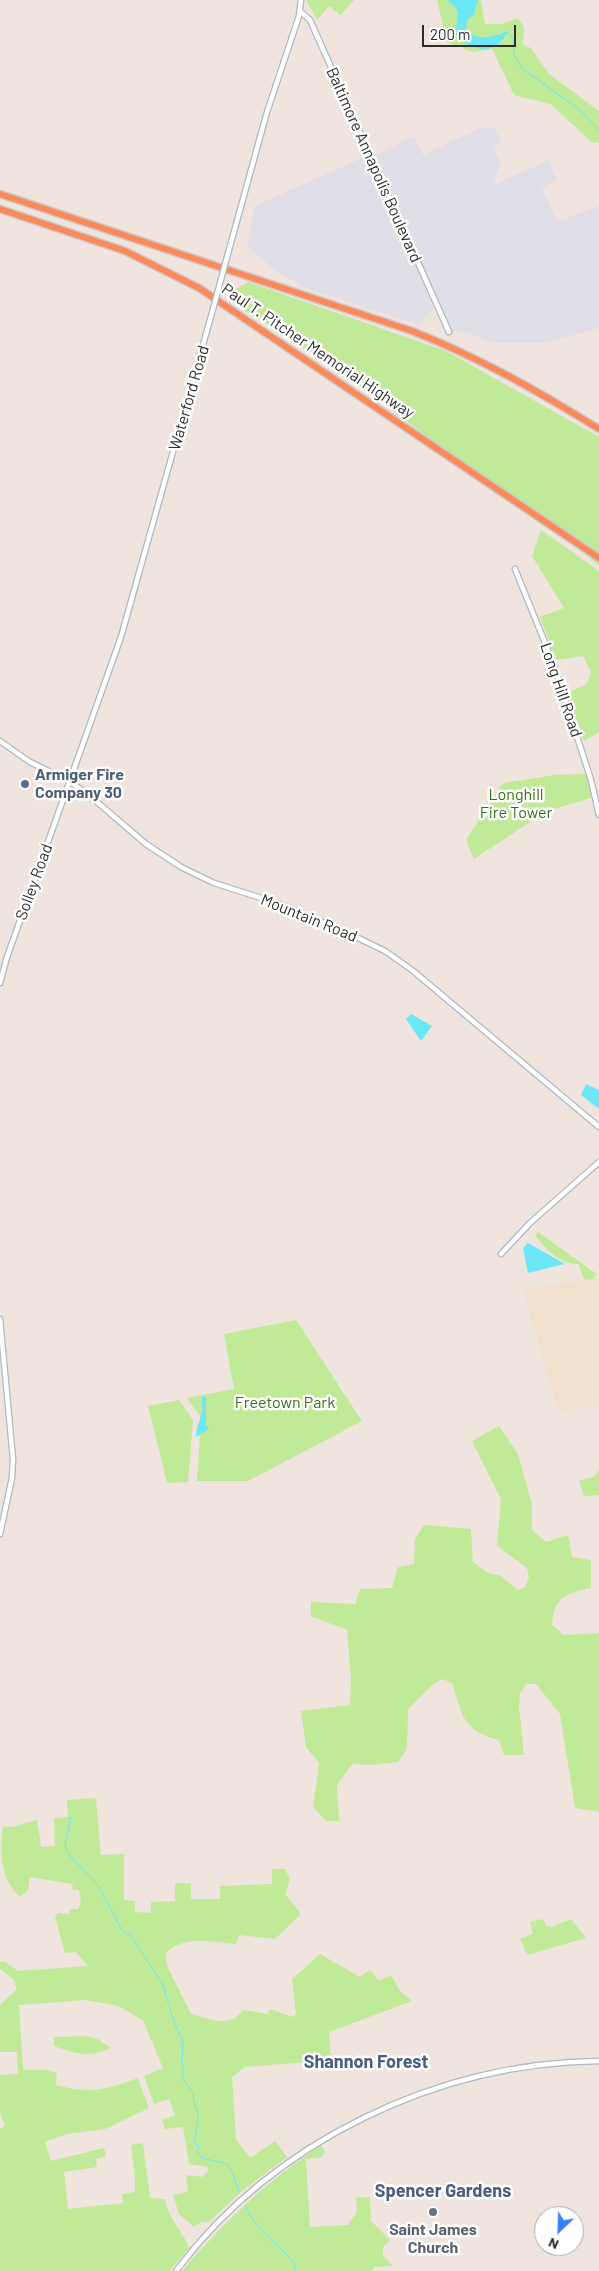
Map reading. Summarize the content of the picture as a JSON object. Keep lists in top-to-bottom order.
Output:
{
  "streets": {
    "highway": ["Paul T. Pitcher Memorial Highway"],
    "main road": [
      "Baltimore Annapolis Boulevard",
      "Waterford Road",
      "Long Hill Road",
      "Solley Road",
      "Mountain Road"
    ]
  },
  "crossings": [
    ["Baltimore Annapolis Boulevard", "Waterford Road"],
    ["Waterford Road", "Solley Road"],
    ["Waterford Road", "Mountain Road"],
    ["Solley Road", "Mountain Road"]
  ],
  "districts": ["Shannon Forest", "Spencer Gardens"],
  "parks": ["Longhill Fire Tower", "Freetown Park"],
  "places": ["Armiger Fire Company 30", "Saint James Church"],
  "scale_bar": "200 m",
  "north": "bottom left"
}
